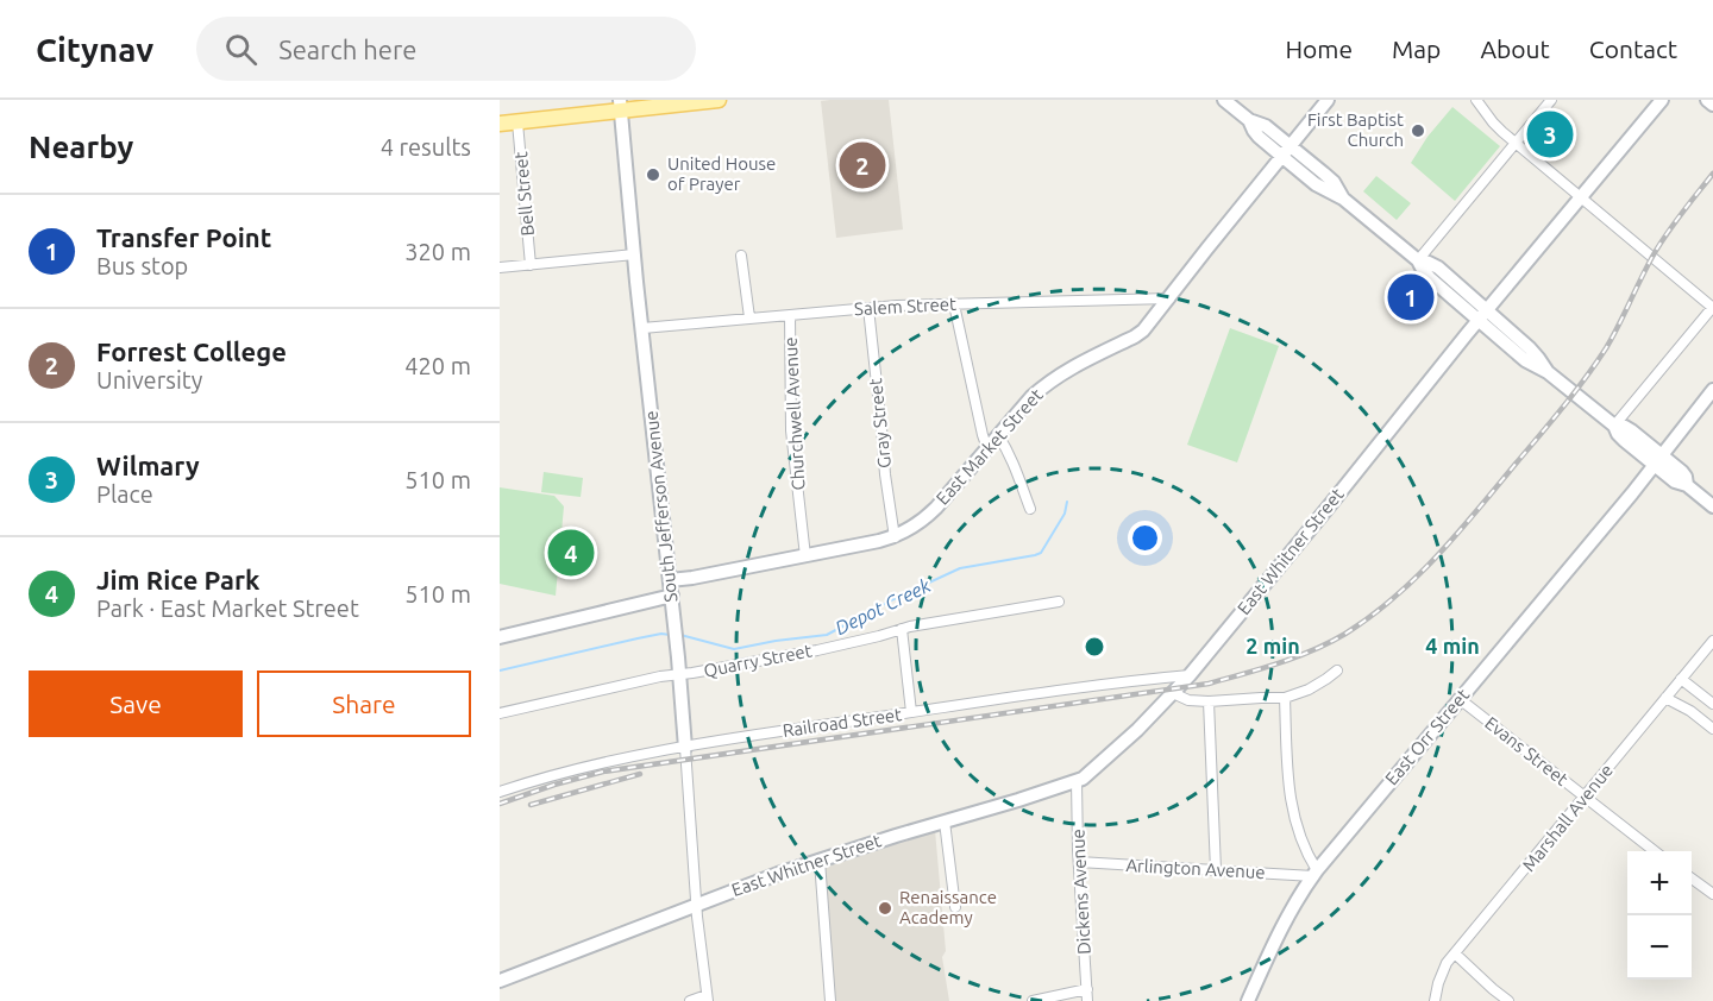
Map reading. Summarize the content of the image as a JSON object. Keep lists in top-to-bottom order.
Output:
{
  "streets": {
    "street": [
      "Bell Street",
      "Salem Street",
      "Churchwell Avenue",
      "Gray Street",
      "East Market Street",
      "South Jefferson Avenue",
      "East Whitner Street",
      "Quarry Street",
      "Railroad Street",
      "East Orr Street",
      "Evans Street",
      "Marshall Avenue",
      "Arlington Avenue",
      "Dickens Avenue"
    ]
  },
  "crossings": [
    ["Salem Street", "Churchwell Avenue"],
    ["Salem Street", "Gray Street"],
    ["Salem Street", "East Market Street"],
    ["Salem Street", "South Jefferson Avenue"],
    ["Churchwell Avenue", "East Market Street"],
    ["Gray Street", "East Market Street"],
    ["East Market Street", "South Jefferson Avenue"],
    ["South Jefferson Avenue", "East Whitner Street"],
    ["South Jefferson Avenue", "Quarry Street"],
    ["South Jefferson Avenue", "Railroad Street"],
    ["East Whitner Street", "Railroad Street"],
    ["East Whitner Street", "Dickens Avenue"],
    ["East Orr Street", "Evans Street"],
    ["East Orr Street", "Arlington Avenue"],
    ["Evans Street", "Marshall Avenue"],
    ["Arlington Avenue", "Dickens Avenue"]
  ],
  "water": ["Depot Creek"],
  "places": ["First Baptist Church", "United House of Prayer", "Renaissance Academy"],
  "page": {
    "header": "Citynav",
    "search": "Search here",
    "nav": [
      "Home",
      "Map",
      "About",
      "Contact"
    ],
    "heading": ["Nearby", "4 results"],
    "pins": [
      "3",
      "2",
      "1",
      "4"
    ],
    "list": [
      {
        "mark": "1",
        "name": "Transfer Point",
        "note": "Bus stop",
        "value": "320 m"
      },
      {
        "mark": "2",
        "name": "Forrest College",
        "note": "University",
        "value": "420 m"
      },
      {
        "mark": "3",
        "name": "Wilmary",
        "note": "Place",
        "value": "510 m"
      },
      {
        "mark": "4",
        "name": "Jim Rice Park",
        "note": "Park · East Market Street",
        "value": "510 m"
      }
    ],
    "buttons": ["Save", "Share"],
    "map_buttons": ["+", "−"]
  },
  "rings": ["2 min", "4 min"]
}
